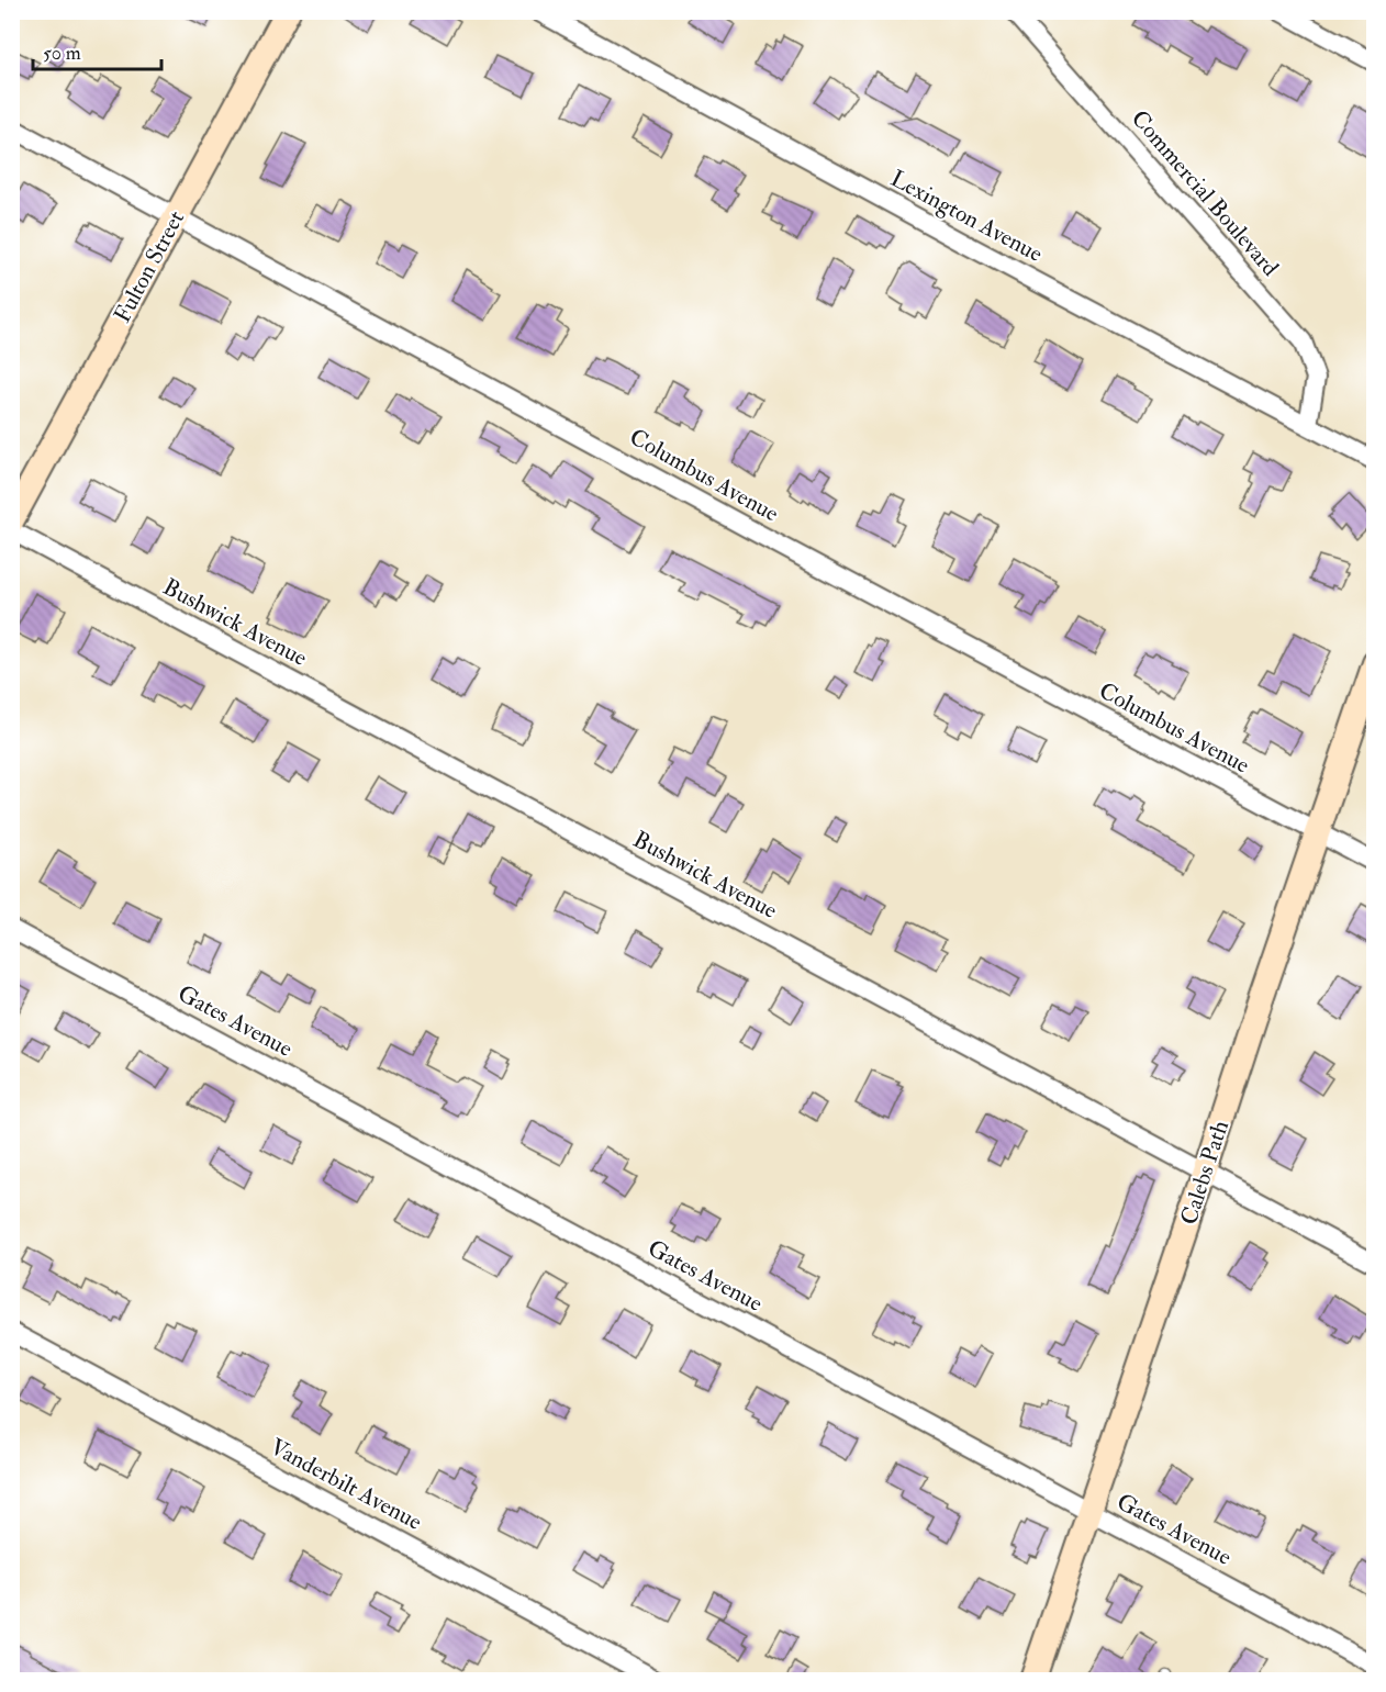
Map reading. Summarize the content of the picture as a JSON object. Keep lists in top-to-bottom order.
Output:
{
  "streets": {
    "street": [
      "Commercial Boulevard",
      "Lexington Avenue",
      "Fulton Street",
      "Columbus Avenue",
      "Bushwick Avenue",
      "Gates Avenue",
      "Calebs Path",
      "Vanderbilt Avenue"
    ]
  },
  "crossings": [
    ["Commercial Boulevard", "Lexington Avenue"],
    ["Fulton Street", "Columbus Avenue"],
    ["Columbus Avenue", "Calebs Path"],
    ["Bushwick Avenue", "Calebs Path"],
    ["Gates Avenue", "Calebs Path"]
  ],
  "scale_bar": "50 m"
}
